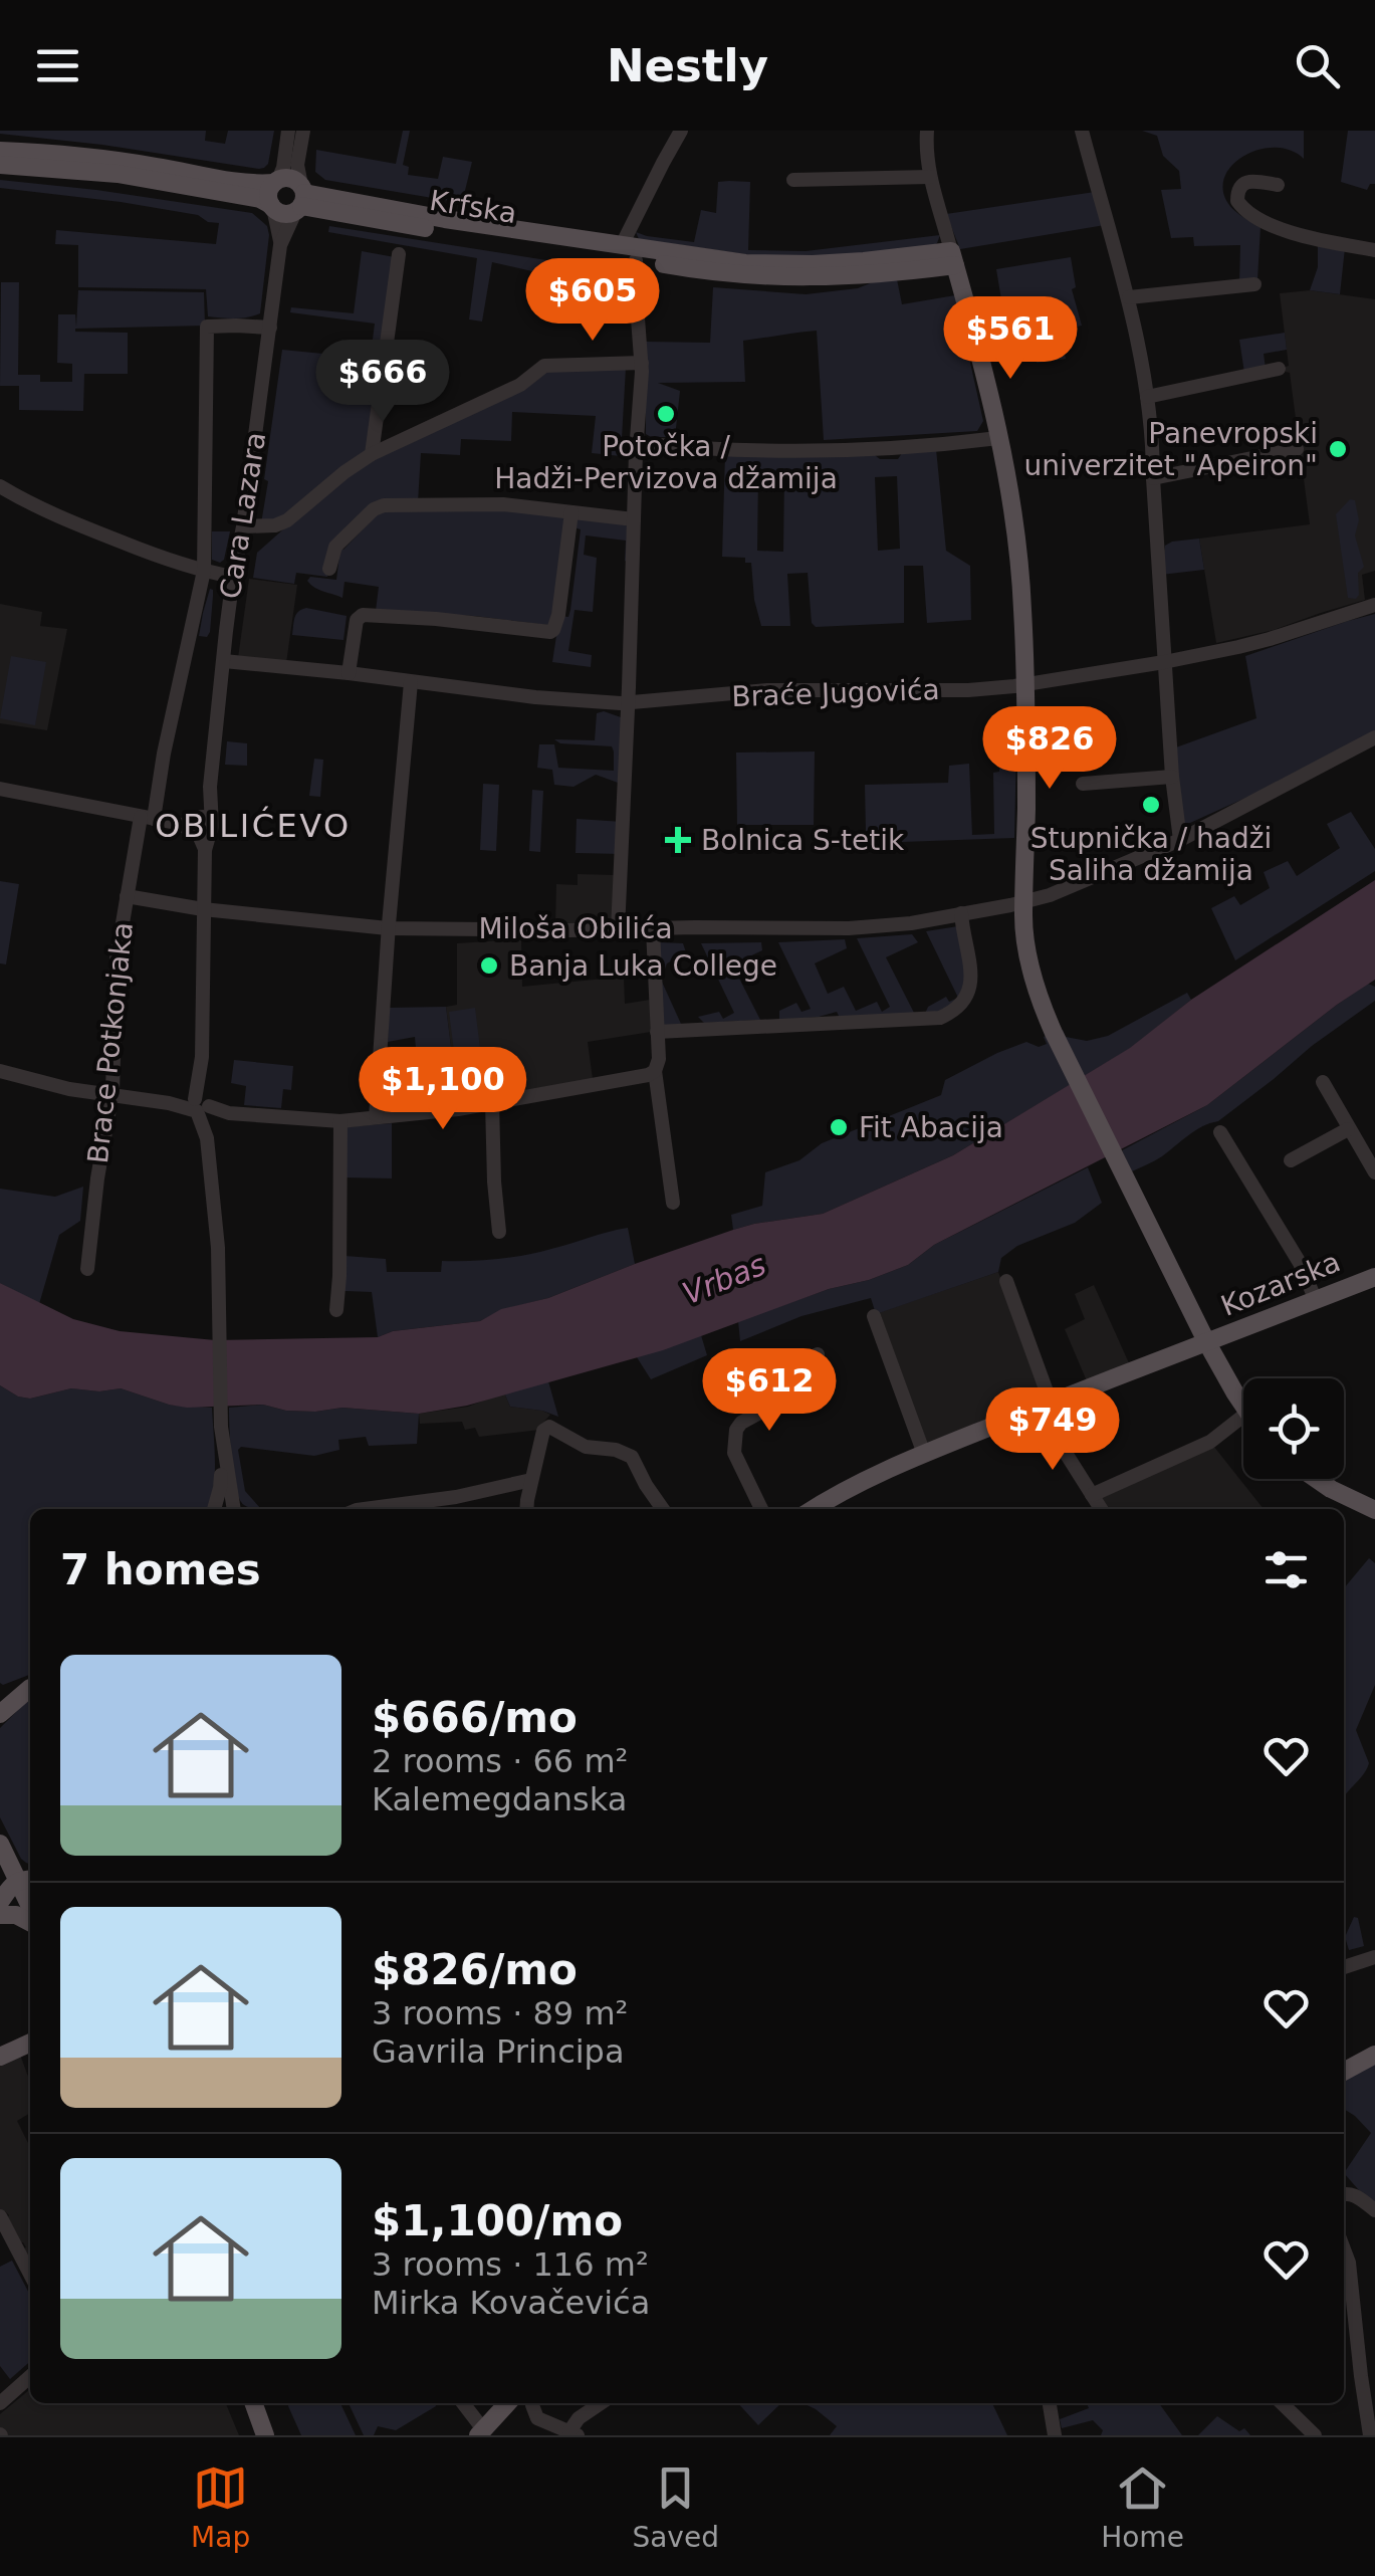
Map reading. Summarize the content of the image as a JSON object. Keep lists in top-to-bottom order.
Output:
{
  "streets": {
    "main road": ["Krfska", "Kozarska"],
    "street": [
      "Cara Lazara",
      "Braće Jugovića",
      "Miloša Obilića",
      "Brace Potkonjaka"
    ]
  },
  "crossings": [
    ["Krfska", "Cara Lazara"],
    ["Cara Lazara", "Braće Jugovića"],
    ["Cara Lazara", "Miloša Obilića"],
    ["Cara Lazara", "Brace Potkonjaka"],
    ["Miloša Obilića", "Brace Potkonjaka"]
  ],
  "districts": ["OBILIĆEVO"],
  "water": ["Vrbas"],
  "places": {
    "other": [
      "Potočka / Hadži-Pervizova džamija",
      "Panevropski univerzitet \"Apeiron\"",
      "Stupnička / hadži Saliha džamija",
      "Banja Luka College",
      "Fit Abacija"
    ],
    "health": ["Bolnica S-tetik"]
  },
  "page": {
    "header": "Nestly",
    "price": [
      "$605",
      "$561",
      "$666",
      "$826",
      "$1,100",
      "$612",
      "$749"
    ],
    "heading": "7 homes",
    "list": [
      {
        "name": "$666/mo",
        "note": "2 rooms · 66 m² · Kalemegdanska"
      },
      {
        "name": "$826/mo",
        "note": "3 rooms · 89 m² · Gavrila Principa"
      },
      {
        "name": "$1,100/mo",
        "note": "3 rooms · 116 m² · Mirka Kovačevića"
      }
    ],
    "tabs": ["Map", "Saved", "Home"]
  }
}
